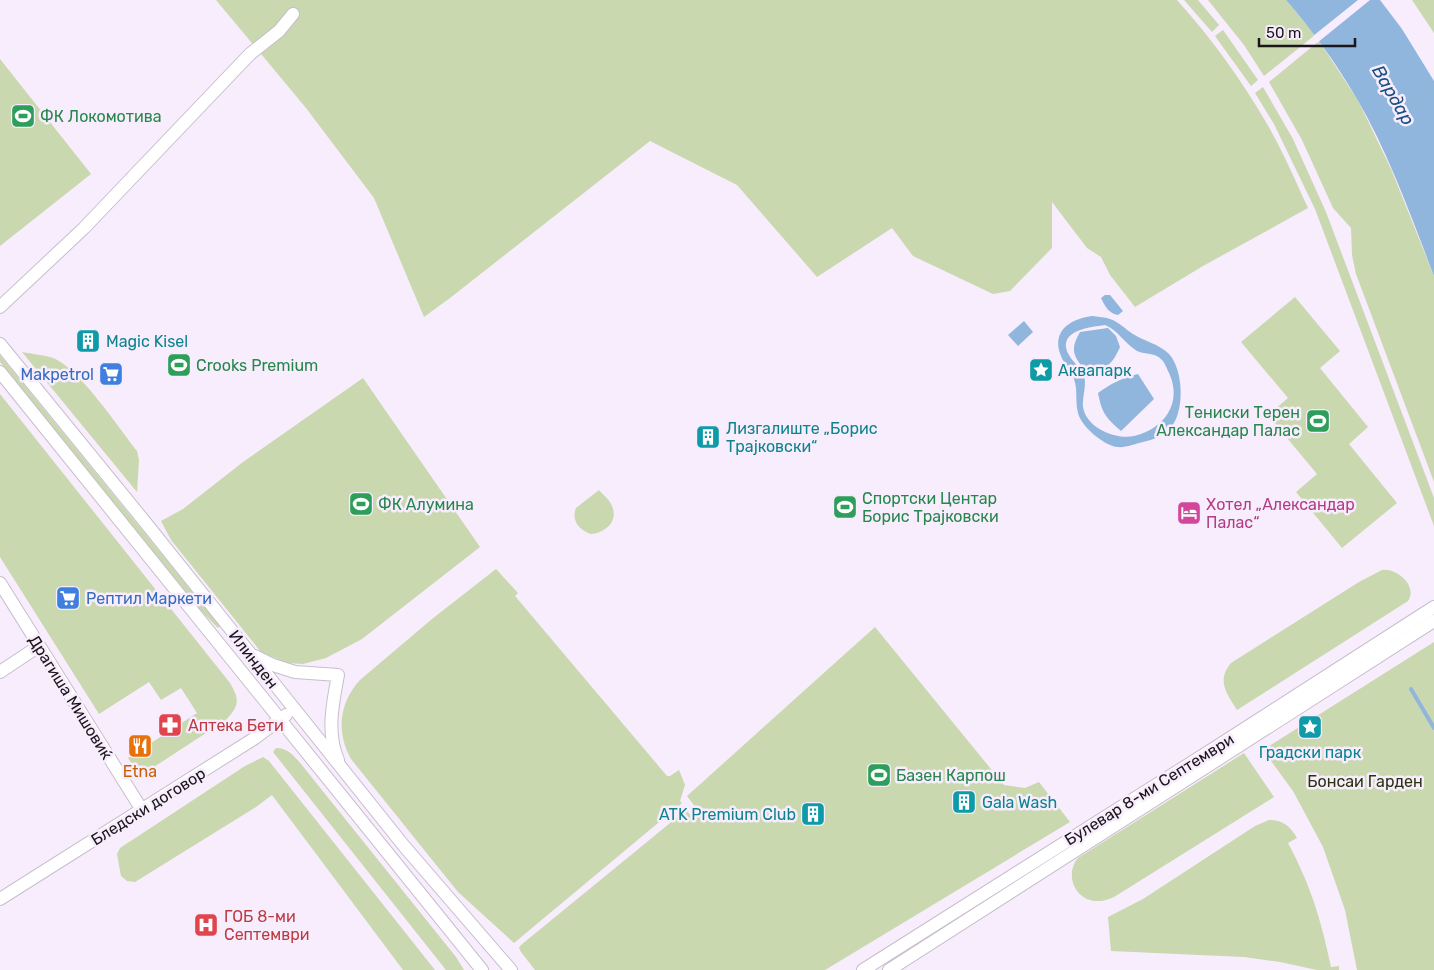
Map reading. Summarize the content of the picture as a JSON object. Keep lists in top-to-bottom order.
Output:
{
  "streets": {
    "street": [
      "Илинден",
      "Драгиша Мишовиќ",
      "Булевар 8-ми Септември",
      "Бледски договор"
    ]
  },
  "crossings": [
    ["Илинден", "Бледски договор"],
    ["Драгиша Мишовиќ", "Бледски договор"]
  ],
  "water": ["Вардар"],
  "parks": ["Бонсаи Гарден"],
  "places": {
    "sports": [
      "ФК Локомотива",
      "Crooks Premium",
      "Тениски Терен Александар Палас",
      "ФК Алумина",
      "Спортски Центар Борис Трајковски",
      "Базен Карпош"
    ],
    "building": [
      "Magic Kisel",
      "Лизгалиште „Борис Трајковски“",
      "Gala Wash",
      "ATK Premium Club"
    ],
    "place": ["Аквапарк", "Градски парк"],
    "supermarket": ["Makpetrol", "Рептил Маркети"],
    "hotel": ["Хотел „Александар Палас“"],
    "pharmacy": ["Аптека Бети"],
    "restaurant": ["Etna"],
    "hospital": ["ГОБ 8-ми Септември"]
  },
  "scale_bar": "50 m"
}
